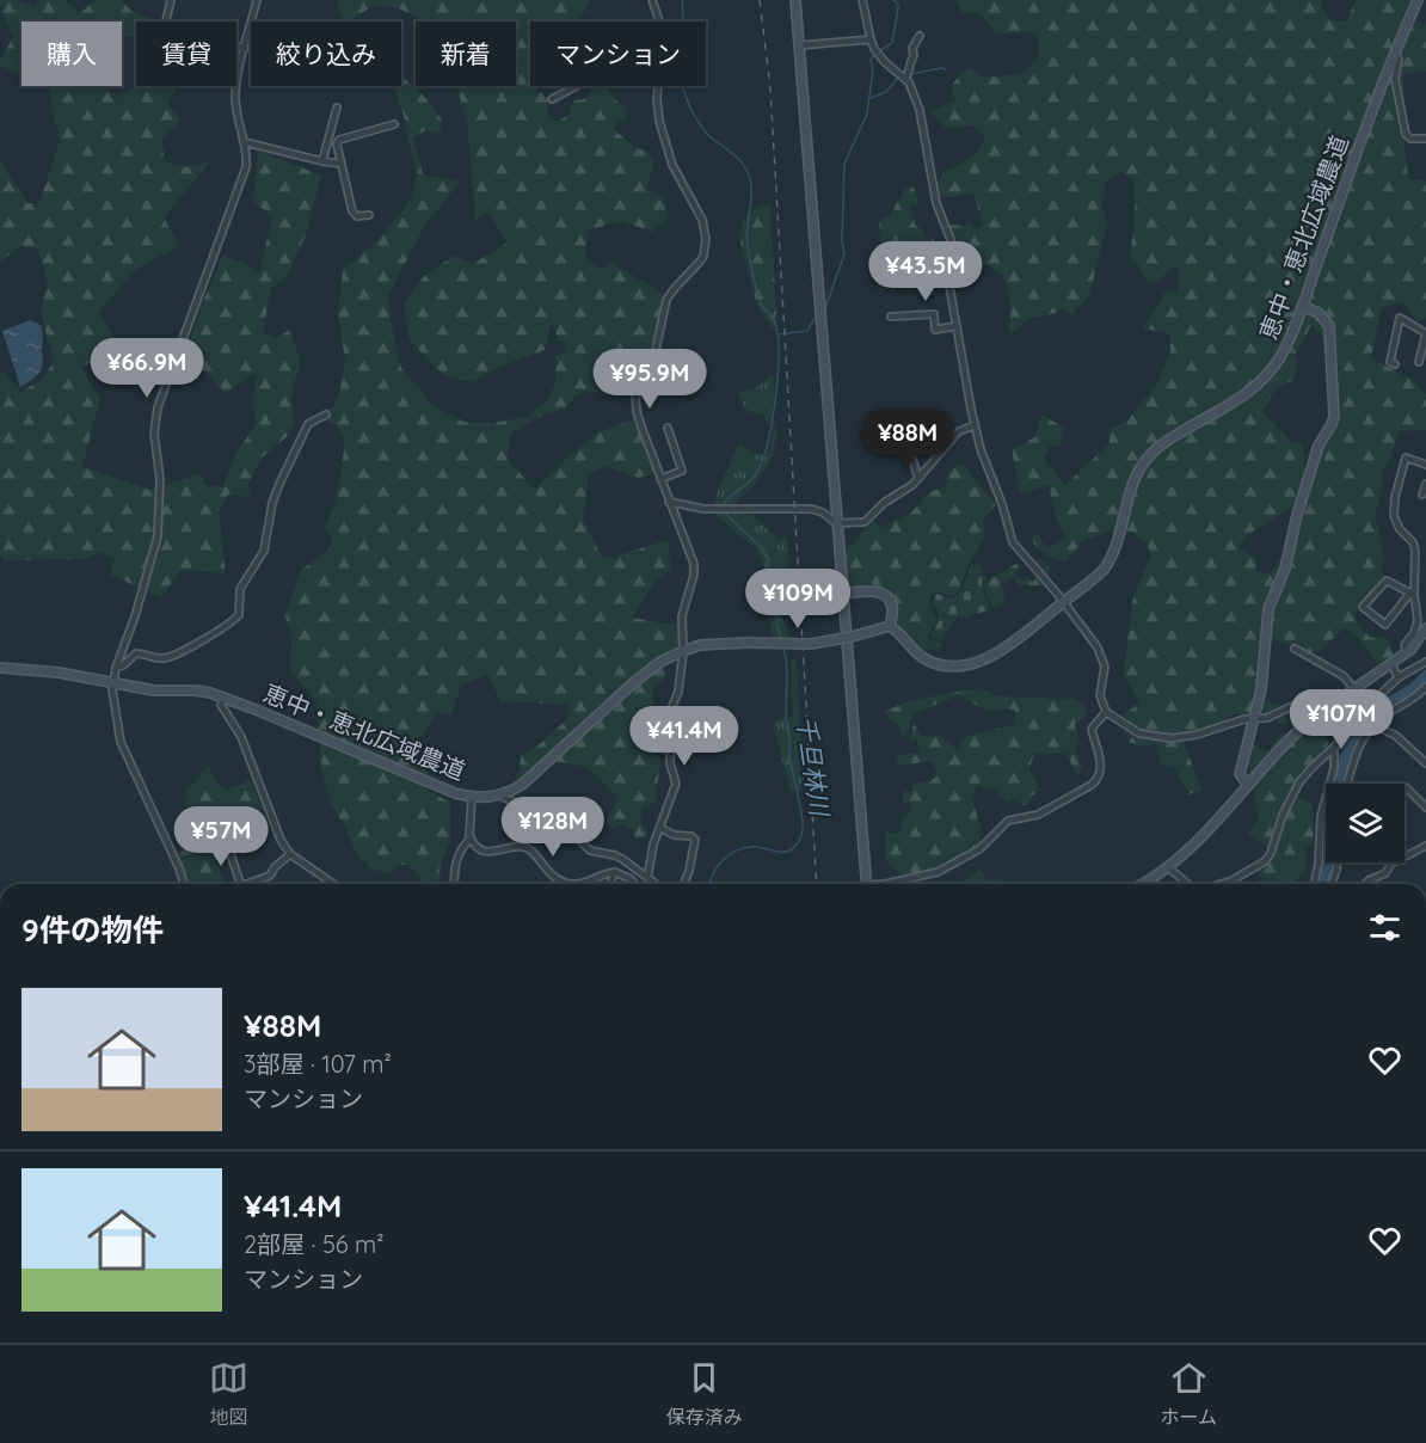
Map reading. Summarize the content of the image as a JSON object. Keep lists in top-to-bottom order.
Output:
{
  "streets": {
    "street": ["恵中・恵北広域農道"]
  },
  "water": ["千旦林川"],
  "page": {
    "chip": [
      "購入",
      "賃貸",
      "絞り込み",
      "新着",
      "マンション"
    ],
    "price": [
      "¥43.5M",
      "¥66.9M",
      "¥95.9M",
      "¥88M",
      "¥109M",
      "¥107M",
      "¥41.4M",
      "¥128M",
      "¥57M"
    ],
    "heading": "9件の物件",
    "list": [
      {
        "name": "¥88M",
        "note": "3部屋 · 107 m² · マンション"
      },
      {
        "name": "¥41.4M",
        "note": "2部屋 · 56 m² · マンション"
      }
    ],
    "tabs": ["地図", "保存済み", "ホーム"]
  }
}
